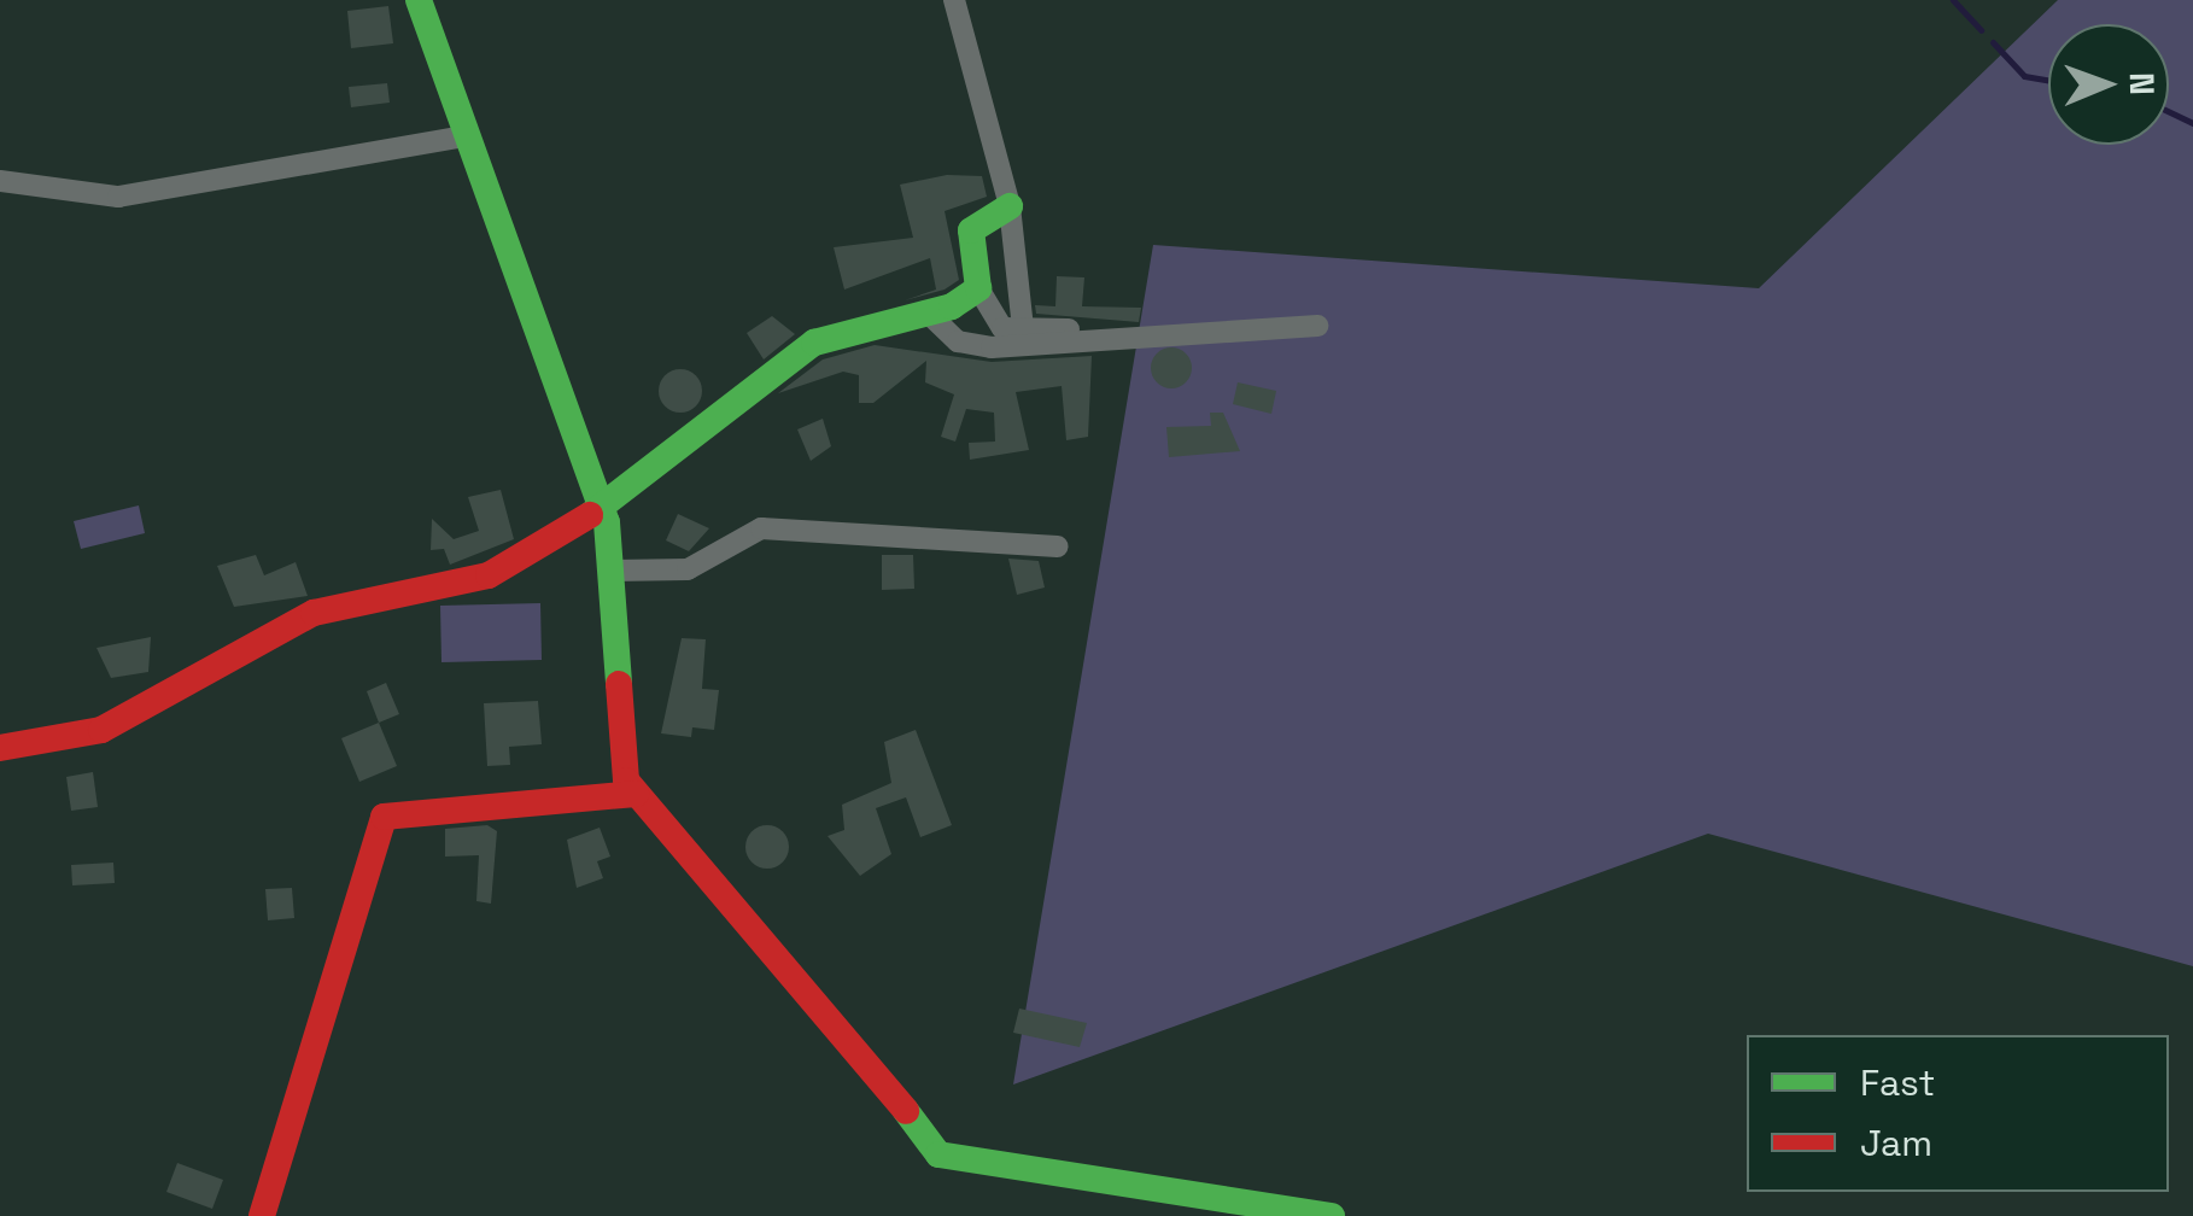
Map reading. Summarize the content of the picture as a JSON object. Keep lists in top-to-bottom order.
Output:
{
  "legend": ["Fast", "Jam"],
  "north": "right"
}
